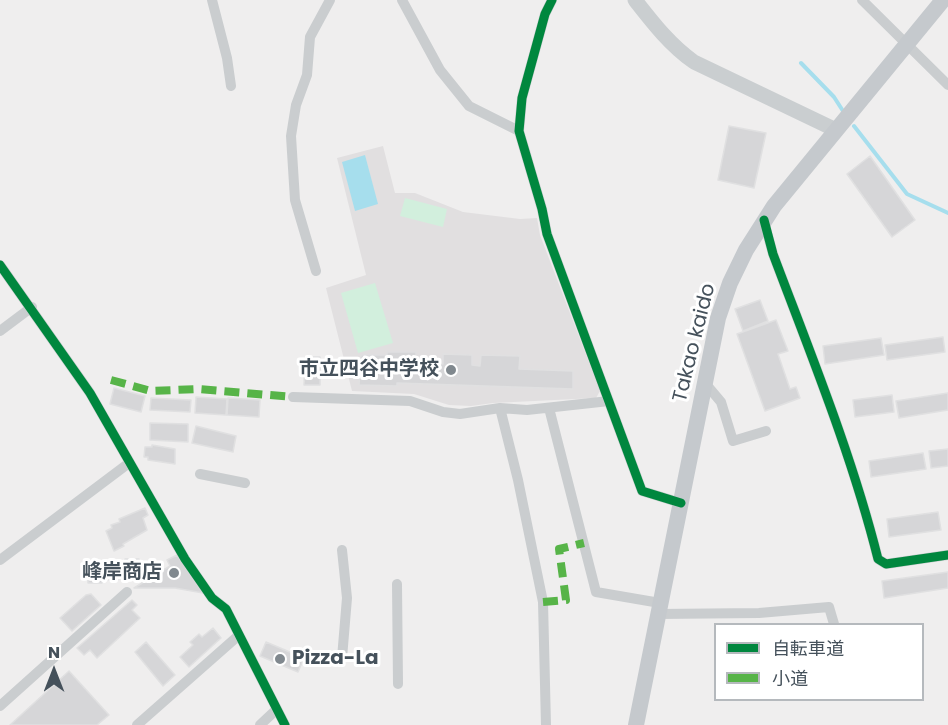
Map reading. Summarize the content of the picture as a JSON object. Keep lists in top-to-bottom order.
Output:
{
  "streets": {
    "main road": ["Takao kaido"]
  },
  "places": ["市立四谷中学校", "峰岸商店", "Pizza-La"],
  "legend": ["自転車道", "小道"],
  "north": "top"
}
